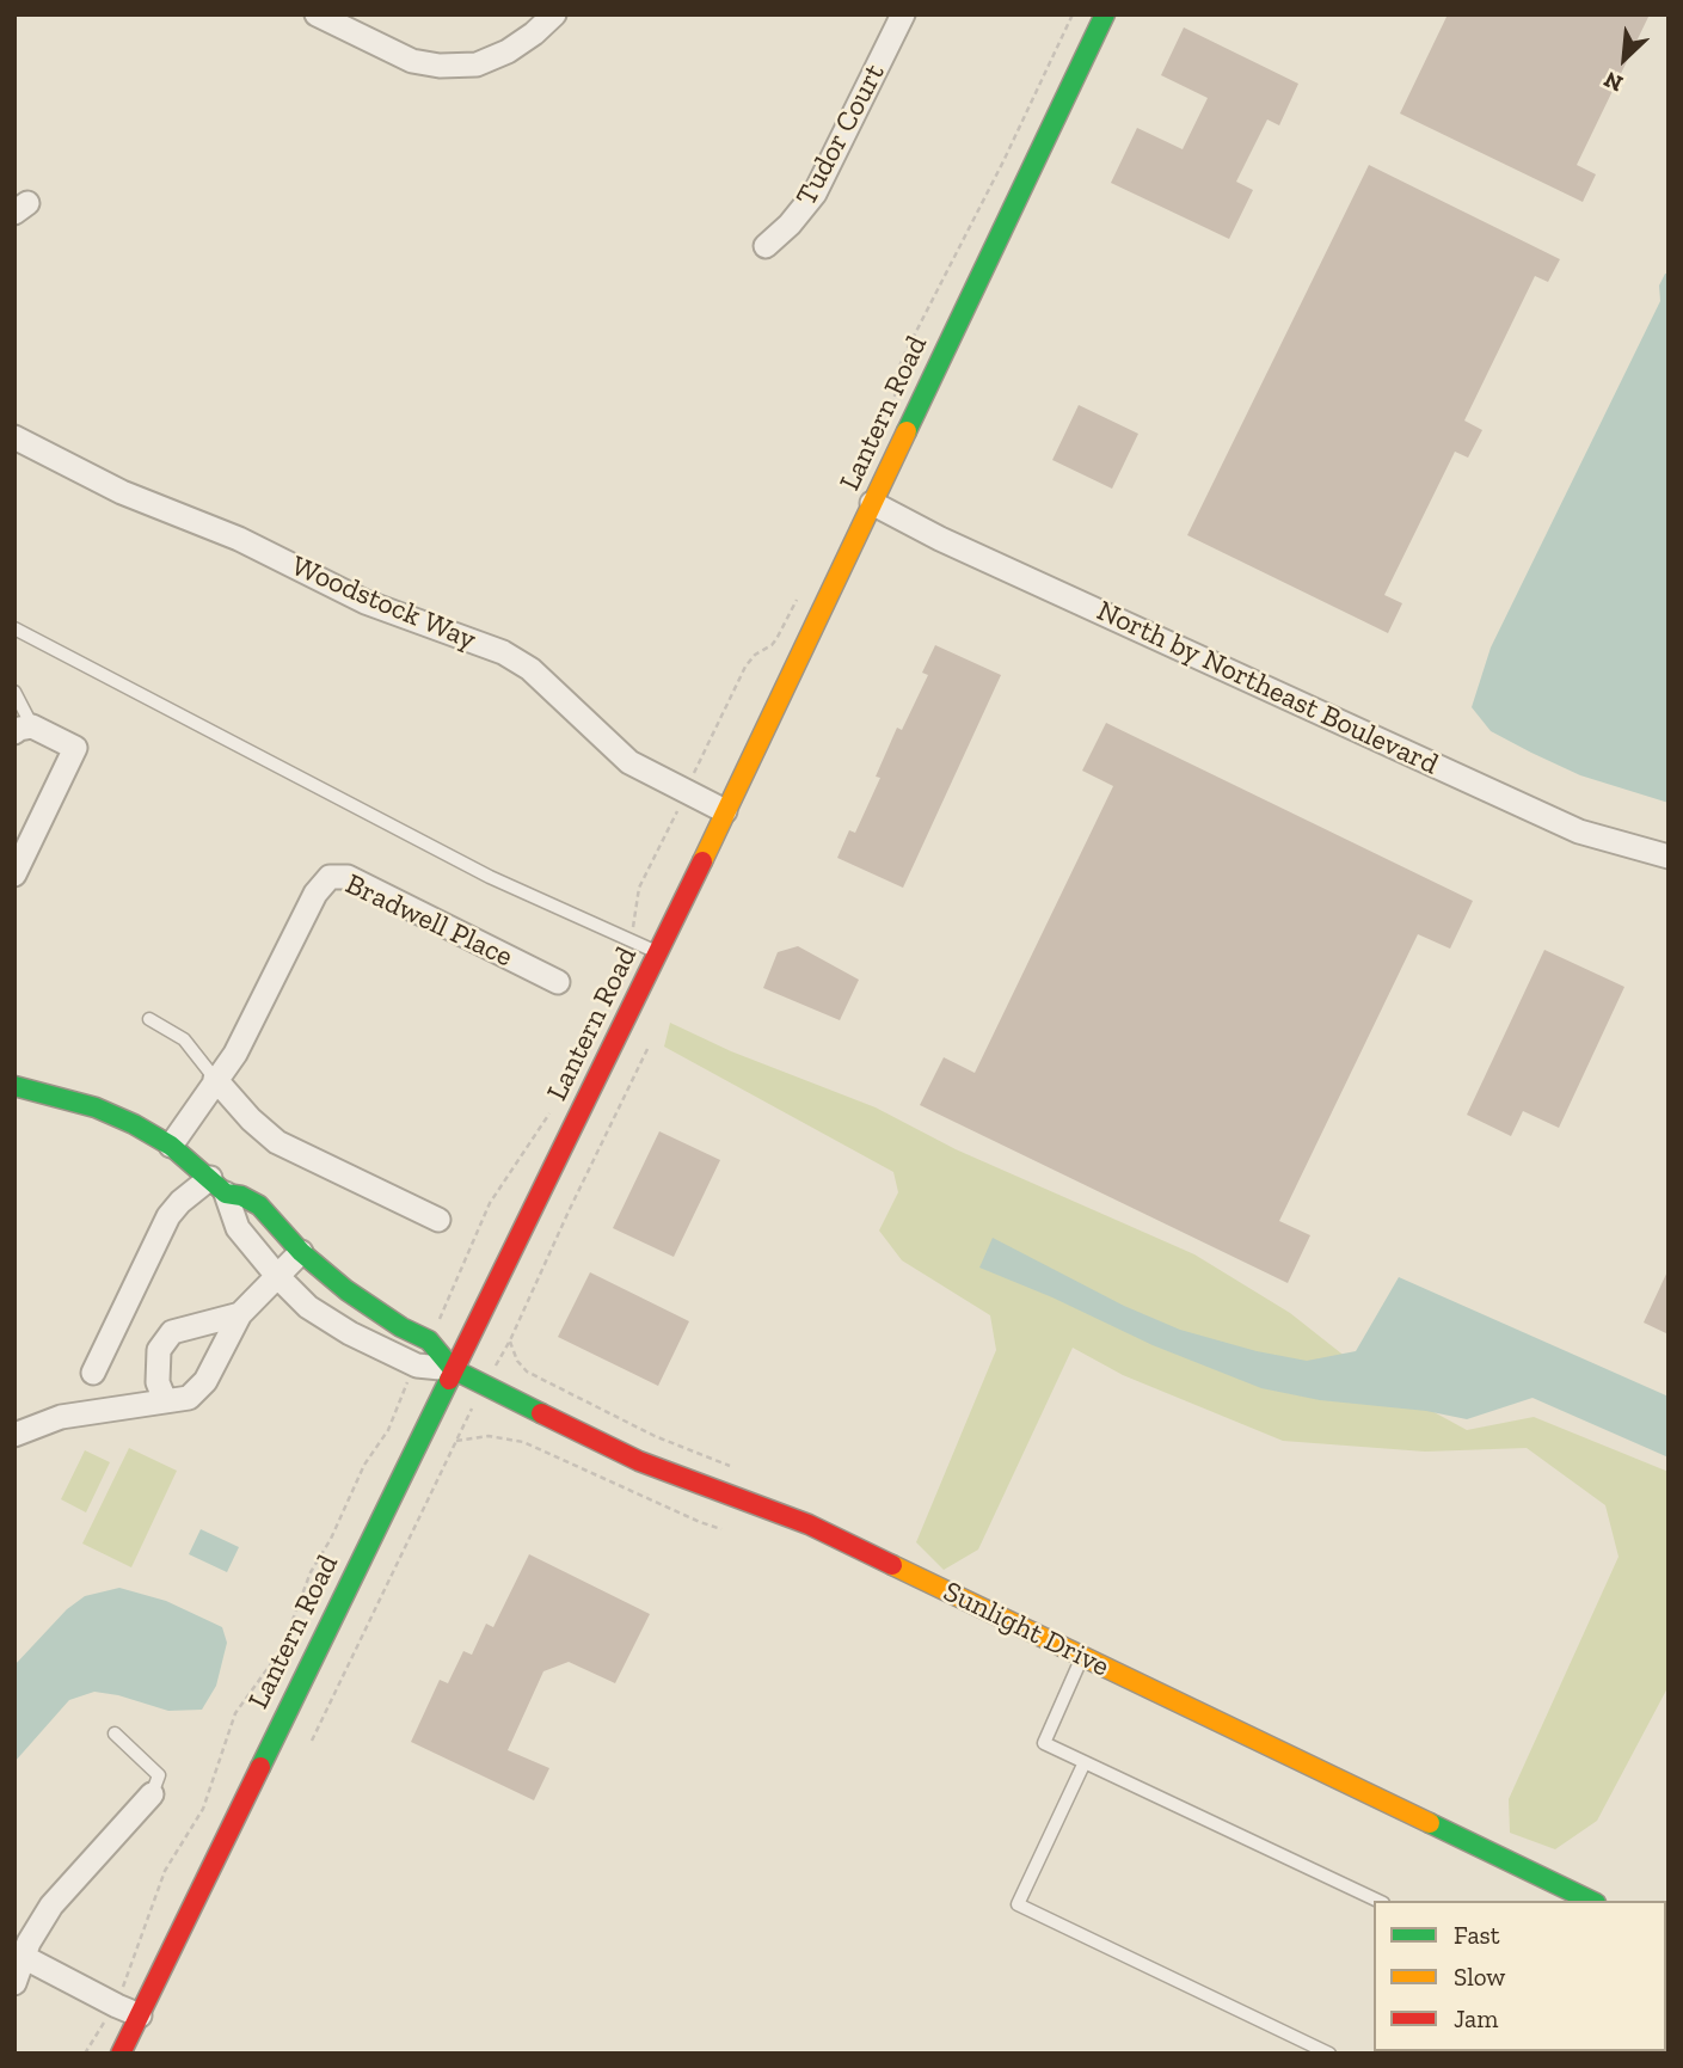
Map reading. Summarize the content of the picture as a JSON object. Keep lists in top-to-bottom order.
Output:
{
  "streets": {
    "street": [
      "Tudor Court",
      "Lantern Road",
      "Woodstock Way",
      "North by Northeast Boulevard",
      "Bradwell Place",
      "Sunlight Drive"
    ]
  },
  "crossings": [
    ["Lantern Road", "Woodstock Way"],
    ["Lantern Road", "North by Northeast Boulevard"],
    ["Lantern Road", "Sunlight Drive"]
  ],
  "legend": ["Fast", "Slow", "Jam"],
  "north": "bottom left"
}
